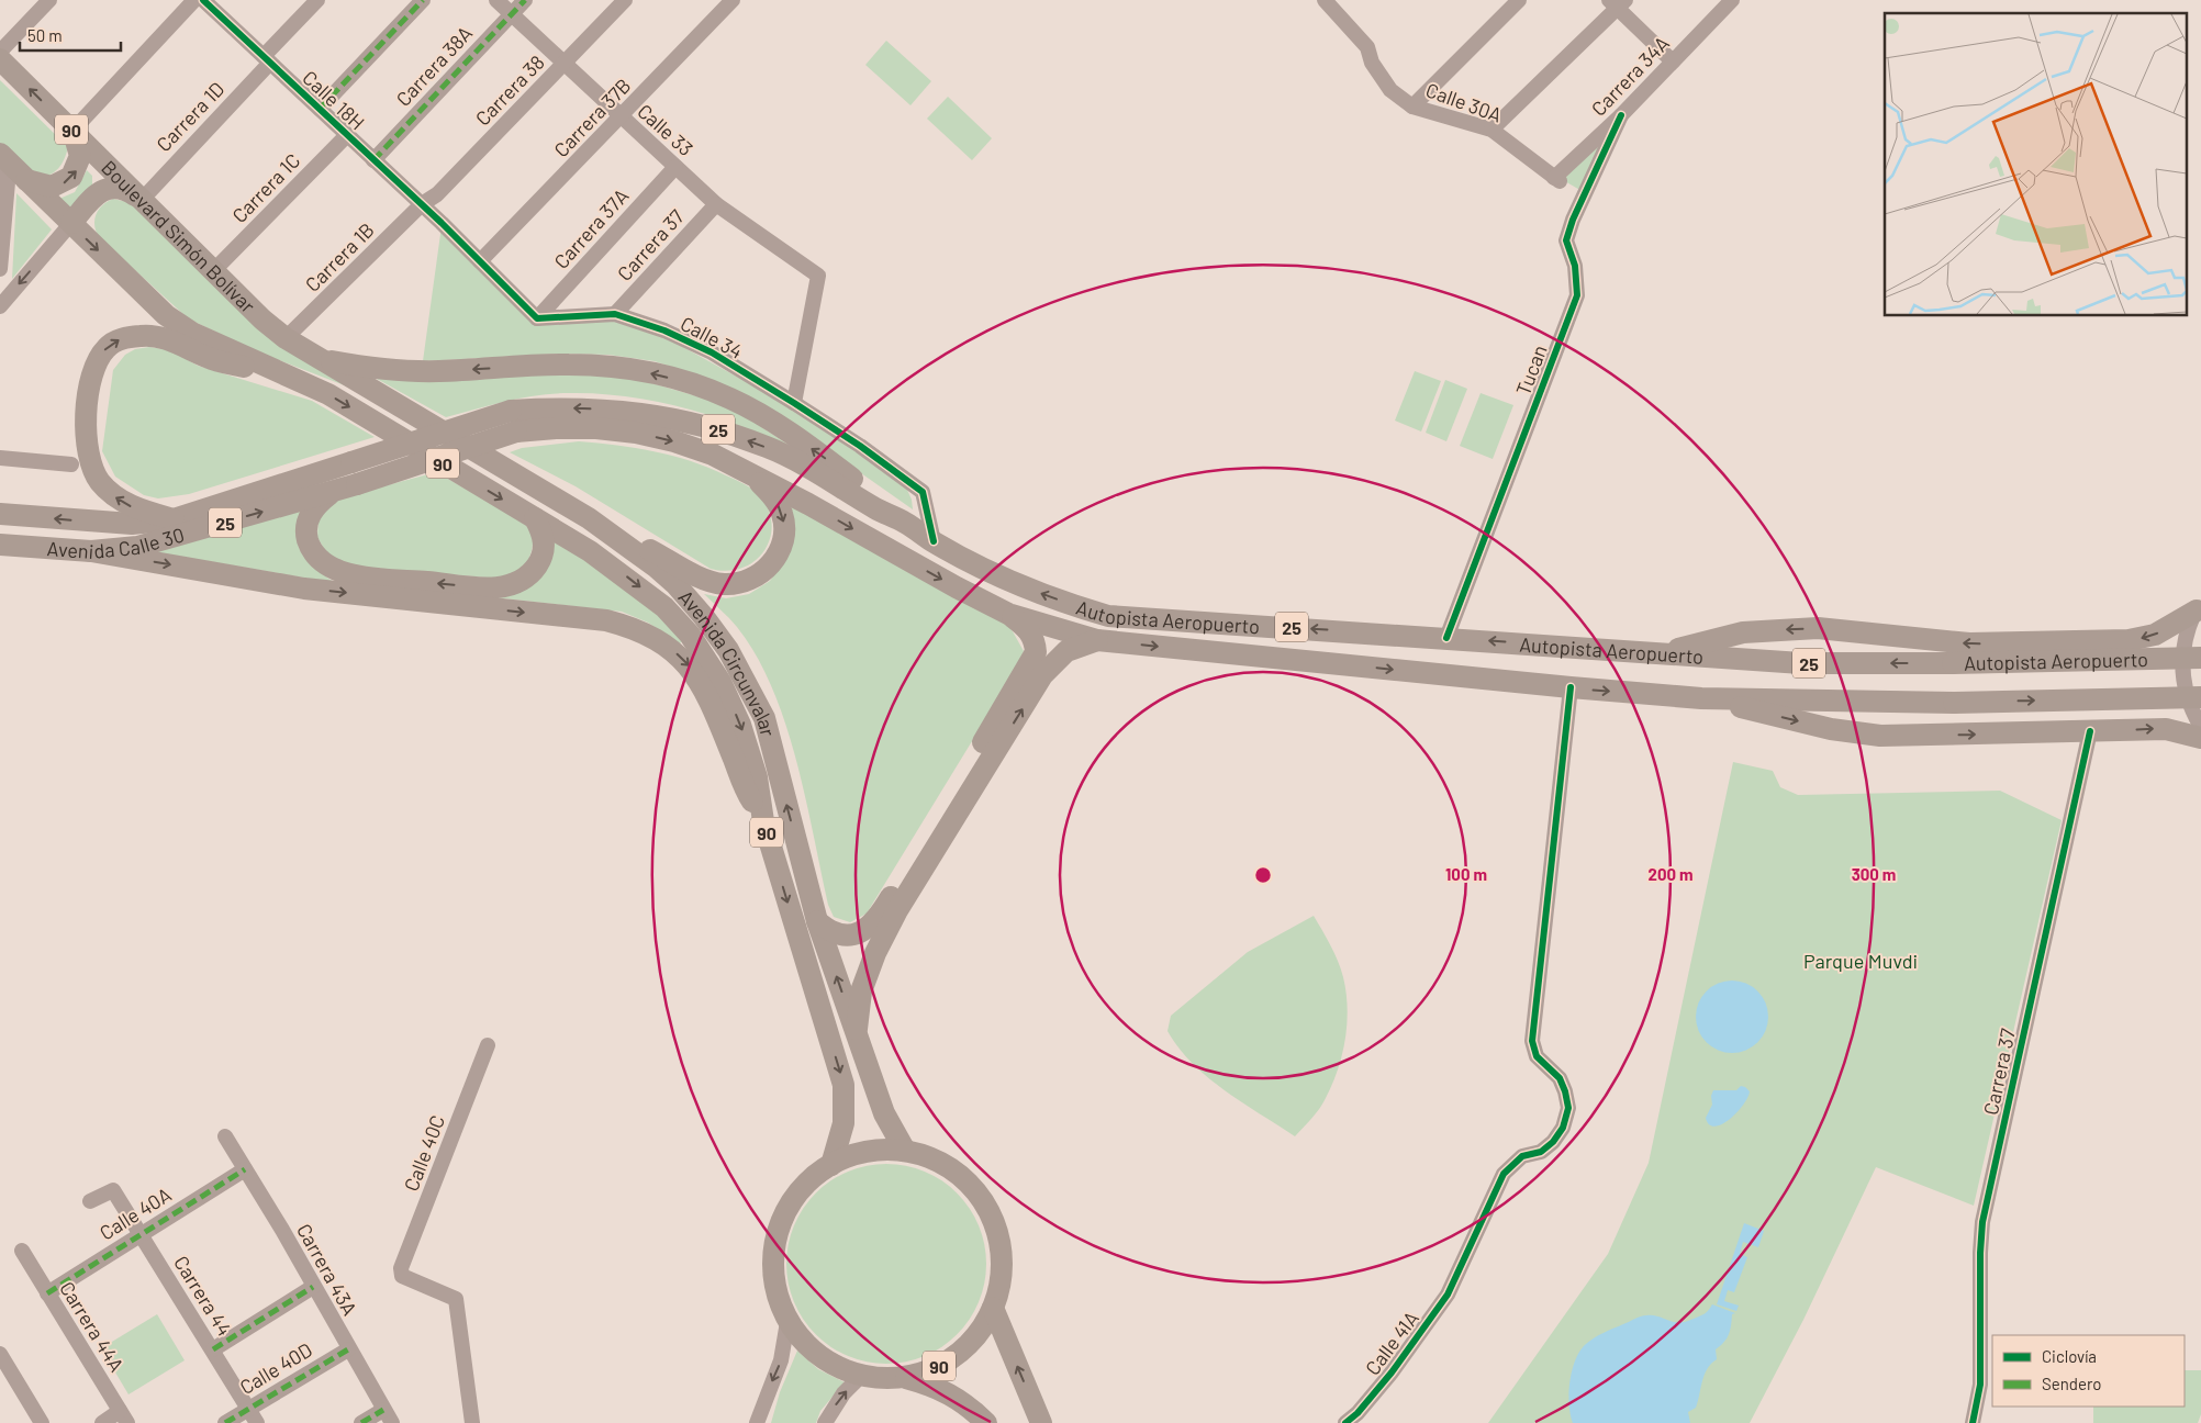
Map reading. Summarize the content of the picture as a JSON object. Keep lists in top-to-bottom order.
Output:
{
  "streets": {
    "highway": [
      "90",
      "Boulevard Simón Bolívar",
      "25",
      "Avenida Calle 30",
      "Autopista Aeropuerto",
      "Avenida Circunvalar"
    ],
    "street": [
      "Carrera 38A",
      "Carrera 34A",
      "Carrera 38",
      "Calle 18H",
      "Calle 30A",
      "Carrera 1D",
      "Carrera 37B",
      "Calle 33",
      "Carrera 1C",
      "Carrera 37A",
      "Carrera 37",
      "Carrera 1B",
      "Calle 34",
      "Tucan",
      "Calle 40C",
      "Calle 40A",
      "Carrera 43A",
      "Carrera 44",
      "Carrera 44A",
      "Calle 41A",
      "Calle 40D"
    ]
  },
  "crossings": [
    ["Carrera 38A", "Calle 18H"],
    ["Carrera 38A", "Calle 33"],
    ["Carrera 34A", "Calle 30A"],
    ["Carrera 34A", "Tucan"],
    ["Carrera 38", "Calle 18H"],
    ["Carrera 38", "Calle 33"],
    ["Carrera 38", "Carrera 1B"],
    ["Calle 18H", "Carrera 1D"],
    ["Calle 18H", "Carrera 37B"],
    ["Calle 18H", "Carrera 1C"],
    ["Calle 18H", "Carrera 1B"],
    ["Carrera 1D", "Boulevard Simón Bolívar"],
    ["Carrera 37B", "Calle 33"],
    ["90", "Avenida Circunvalar"],
    ["Calle 33", "Carrera 37A"],
    ["Calle 33", "Carrera 37"],
    ["Calle 33", "Calle 34"],
    ["Carrera 1C", "Boulevard Simón Bolívar"],
    ["Carrera 37A", "Calle 34"],
    ["Boulevard Simón Bolívar", "Carrera 1B"],
    ["Boulevard Simón Bolívar", "Avenida Circunvalar"],
    ["Carrera 37", "Calle 34"],
    ["Calle 34", "Autopista Aeropuerto"],
    ["Tucan", "Autopista Aeropuerto"],
    ["Avenida Calle 30", "Autopista Aeropuerto"],
    ["Autopista Aeropuerto", "Calle 41A"],
    ["Calle 40A", "Carrera 43A"],
    ["Calle 40A", "Carrera 44"],
    ["Calle 40A", "Carrera 44A"],
    ["Carrera 43A", "Calle 40D"],
    ["Carrera 44", "Calle 40D"]
  ],
  "parks": ["Parque Muvdi"],
  "legend": ["Ciclovía", "Sendero"],
  "scale_bar": "50 m",
  "rings": ["100 m", "200 m", "300 m"]
}
